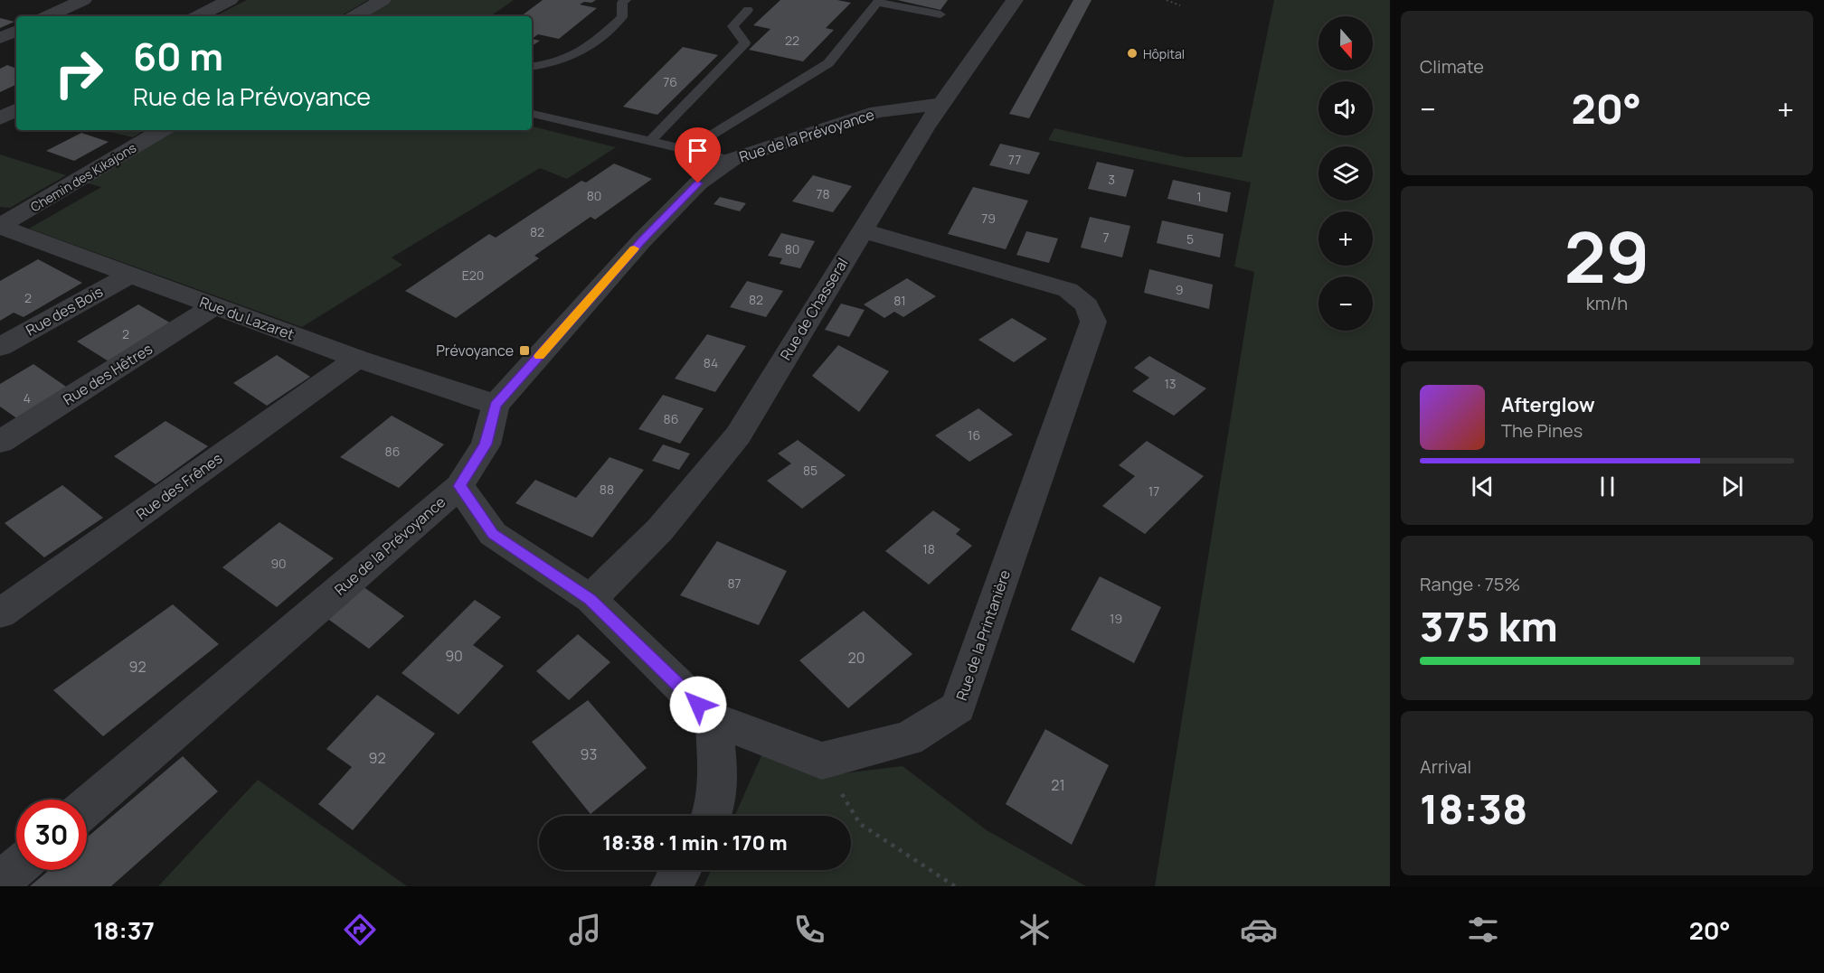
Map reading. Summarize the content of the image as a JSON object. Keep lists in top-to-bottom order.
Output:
{
  "streets": {
    "street": [
      "Rue de la Prévoyance",
      "Chemin des Kikajons",
      "Rue de Chasseral",
      "Rue des Bois",
      "Rue du Lazaret",
      "Rue des Hêtres",
      "Rue des Frênes",
      "Rue de la Printanière"
    ]
  },
  "crossings": [
    ["Rue de la Prévoyance", "Rue de Chasseral"],
    ["Rue de la Prévoyance", "Rue du Lazaret"],
    ["Chemin des Kikajons", "Rue du Lazaret"],
    ["Rue de Chasseral", "Rue de la Printanière"],
    ["Rue des Bois", "Rue du Lazaret"],
    ["Rue du Lazaret", "Rue des Hêtres"],
    ["Rue du Lazaret", "Rue des Frênes"]
  ],
  "places": {
    "other": ["Hôpital"],
    "transit": ["Prévoyance"]
  },
  "house_numbers": [
    "22",
    "76",
    "77",
    "3",
    "78",
    "80",
    "1",
    "79",
    "82",
    "7",
    "5",
    "80",
    "E20",
    "9",
    "2",
    "82",
    "81",
    "2",
    "84",
    "13",
    "4",
    "86",
    "16",
    "86",
    "85",
    "88",
    "17",
    "18",
    "90",
    "87",
    "19",
    "90",
    "20",
    "92",
    "93",
    "92",
    "21"
  ],
  "north": "bottom",
  "page": {
    "tile": [
      "Climate",
      ["29", "km/h"],
      ["Range · 75%", "375 km"],
      ["Arrival", "18:38"]
    ],
    "map_buttons": ["+", "−"],
    "turn": ["60 m", "Rue de la Prévoyance"],
    "heat": ["−", "20°", "+"],
    "song": ["Afterglow", "The Pines"],
    "limit": "30",
    "trip": "18:38 · 1 min · 170 m",
    "tabs": ["18:37", "20°"]
  }
}
